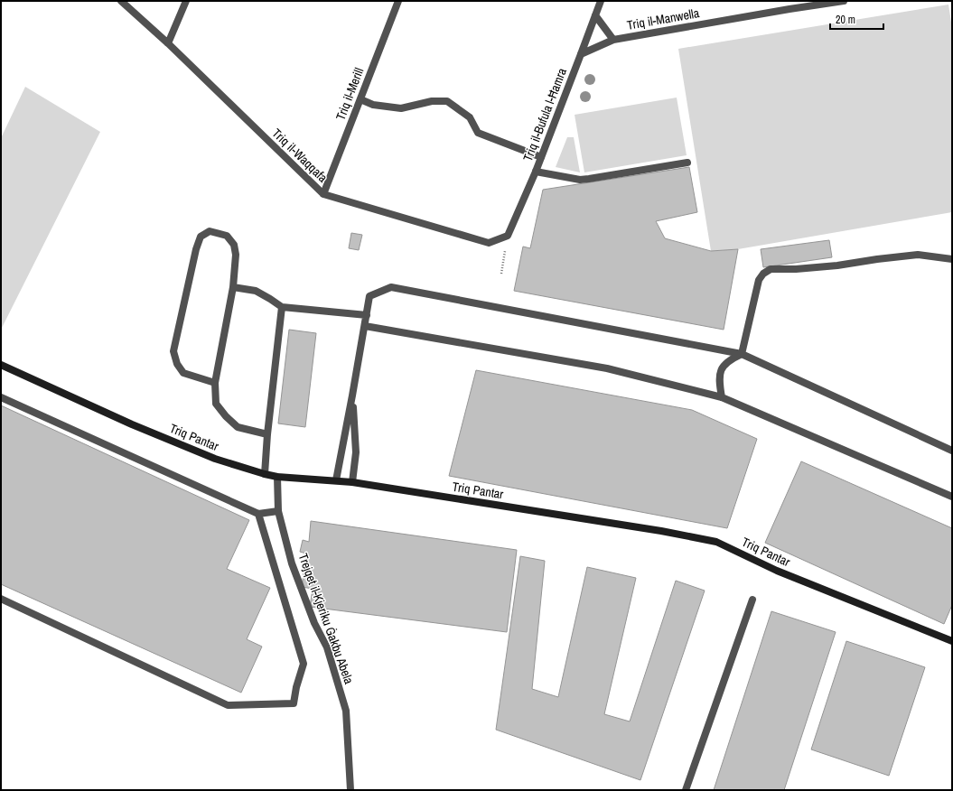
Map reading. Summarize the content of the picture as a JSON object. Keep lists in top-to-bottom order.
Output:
{
  "streets": {
    "main road": ["Triq Pantar"],
    "street": [
      "Triq il-Manwella",
      "Triq il-Merill",
      "Triq il-Bufula l-Ħamra",
      "Triq il-Waqqafa",
      "Trejqet il-Kjeriku Ġakbu Abela"
    ]
  },
  "crossings": [
    ["Triq il-Manwella", "Triq il-Bufula l-Ħamra"],
    ["Triq il-Merill", "Triq il-Waqqafa"],
    ["Triq il-Bufula l-Ħamra", "Triq il-Waqqafa"],
    ["Triq Pantar", "Trejqet il-Kjeriku Ġakbu Abela"]
  ],
  "scale_bar": "20 m"
}
